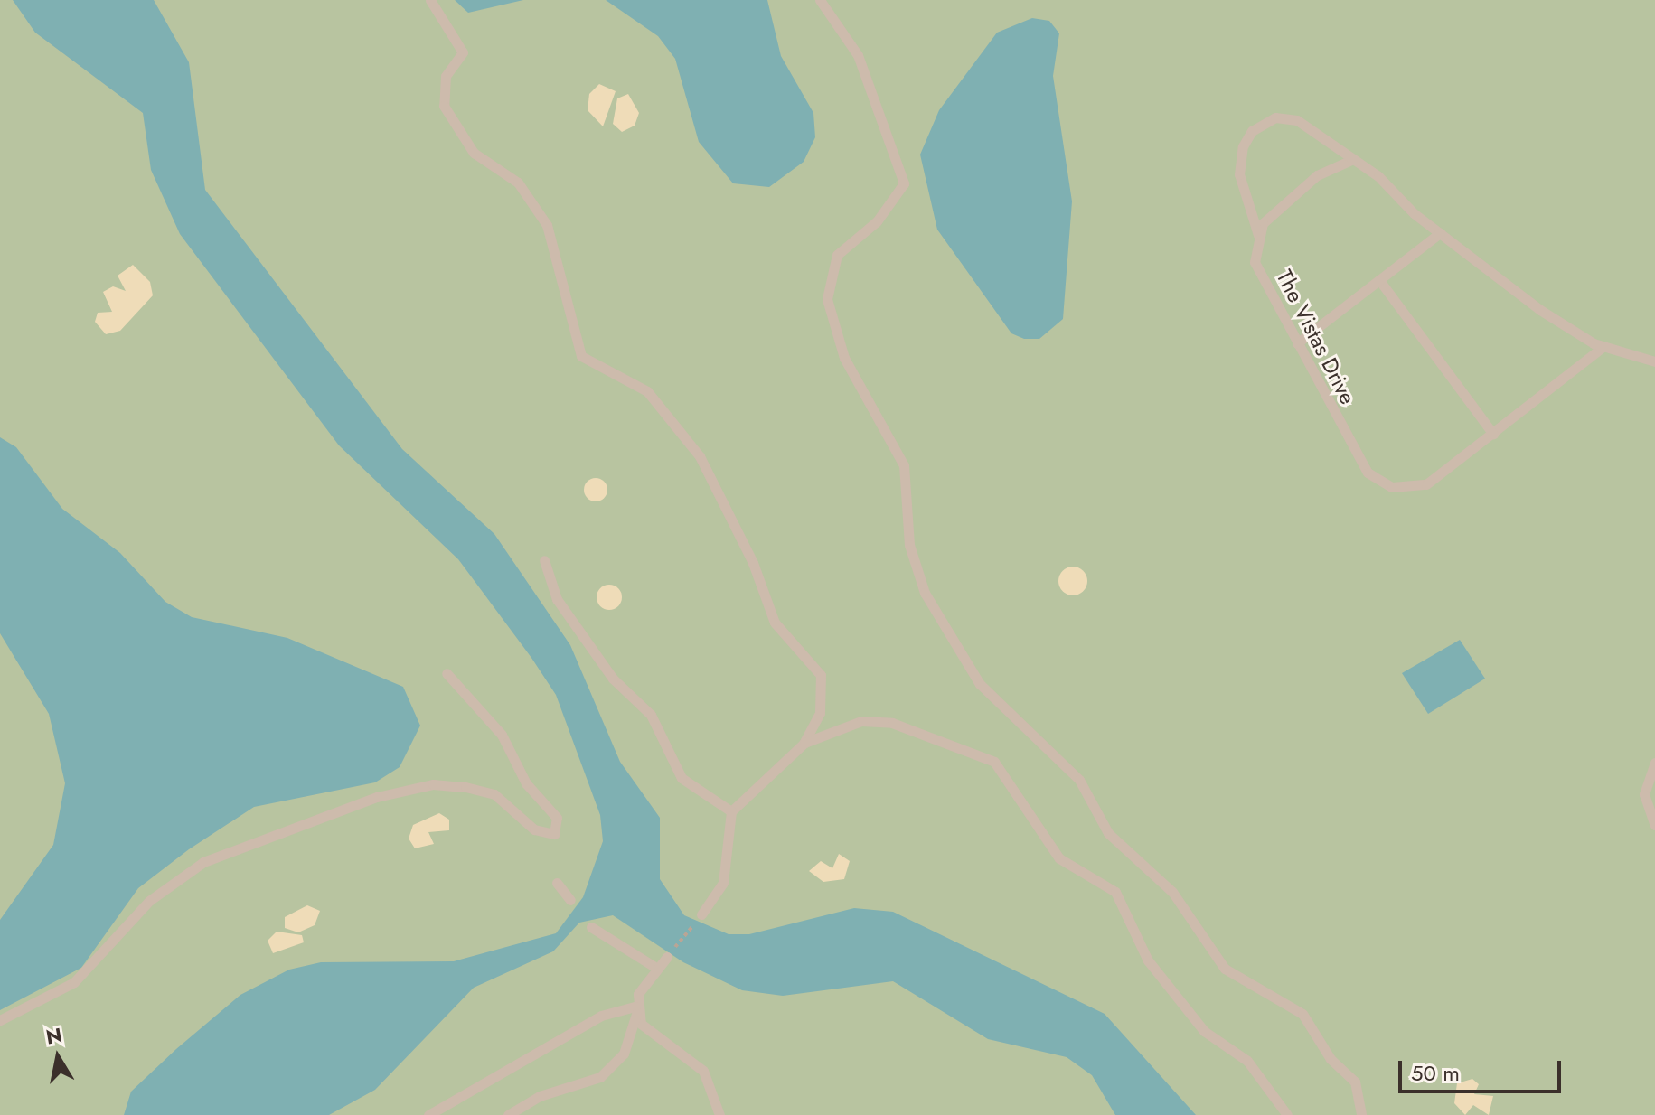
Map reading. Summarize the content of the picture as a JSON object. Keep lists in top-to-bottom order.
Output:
{
  "streets": {
    "lane": ["The Vistas Drive"]
  },
  "scale_bar": "50 m",
  "north": "top"
}
